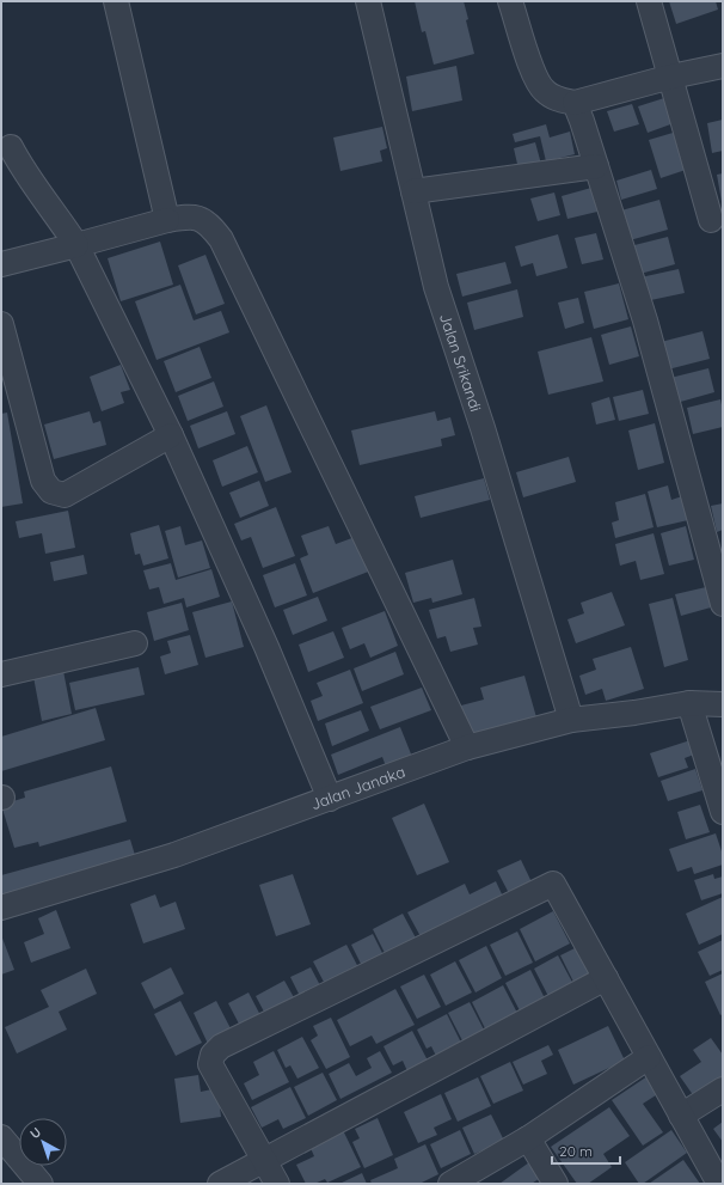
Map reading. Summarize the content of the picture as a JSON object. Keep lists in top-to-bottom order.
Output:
{
  "streets": {
    "street": ["Jalan Srikandi", "Jalan Janaka"]
  },
  "crossings": [
    ["Jalan Srikandi", "Jalan Janaka"]
  ],
  "scale_bar": "20 m",
  "north": "top left"
}
